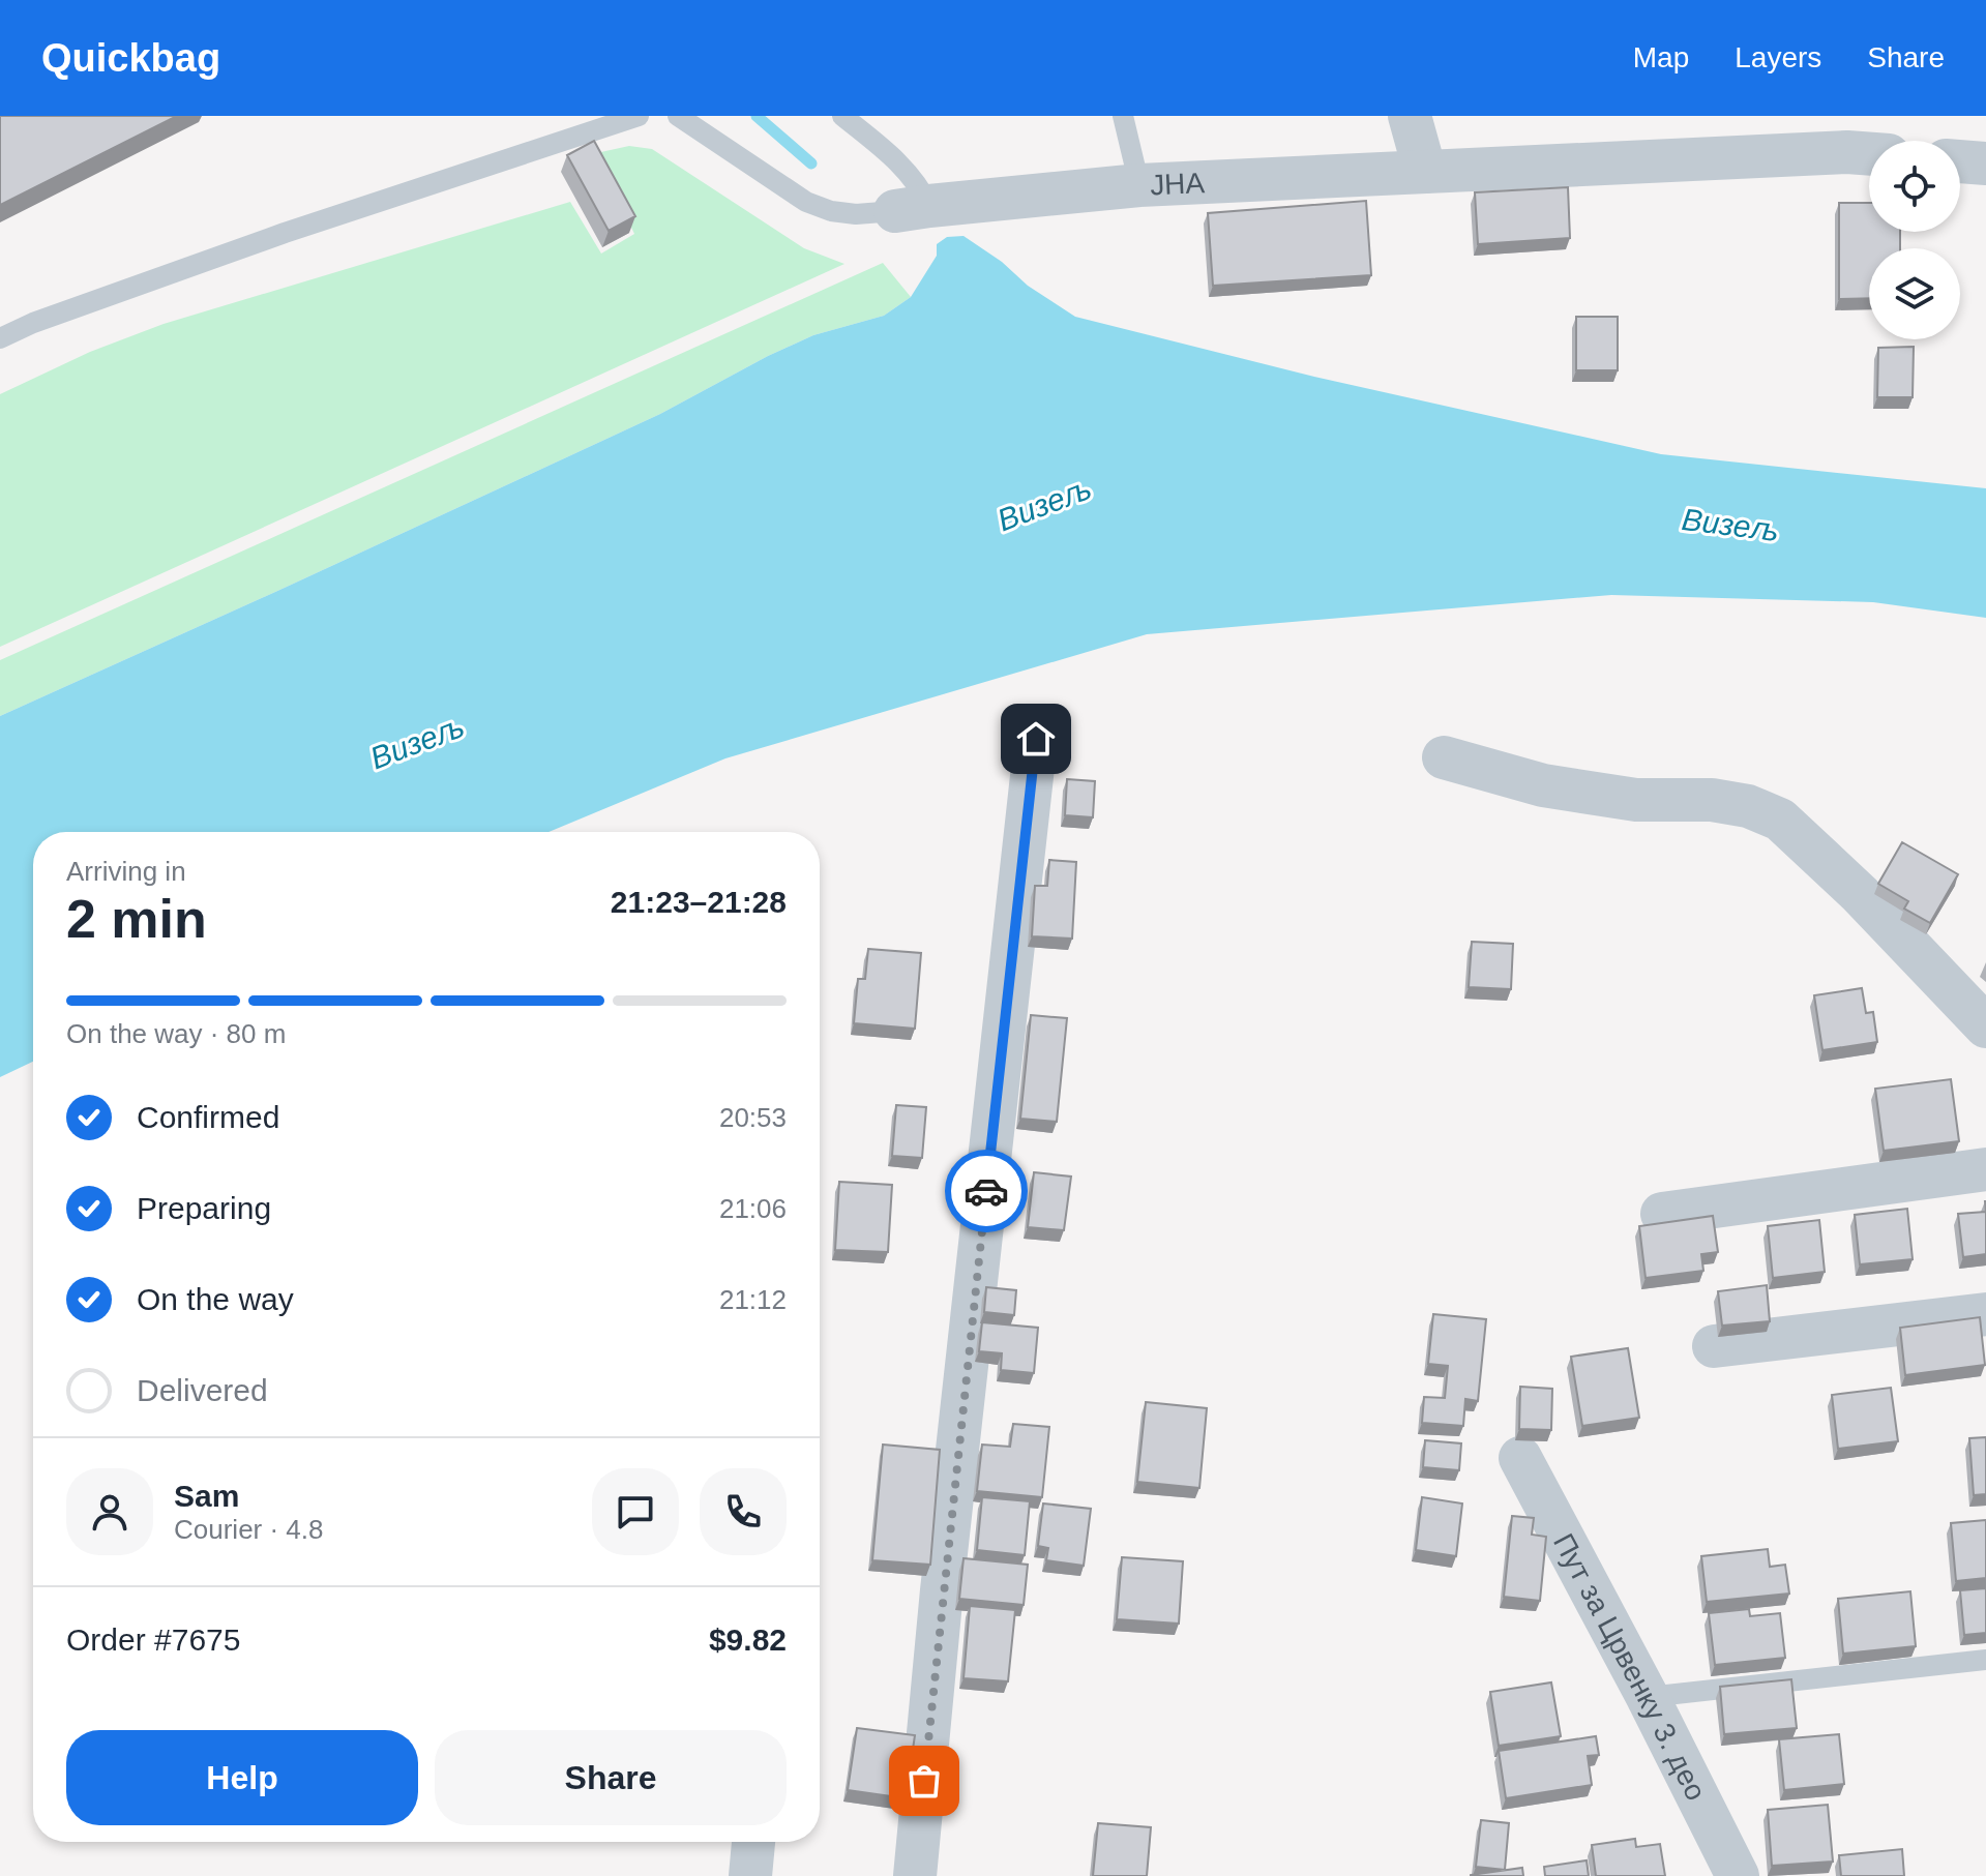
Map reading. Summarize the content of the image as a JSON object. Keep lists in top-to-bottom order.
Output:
{
  "streets": {
    "street": ["ЈНА", "Пут за Црвенку 3. део"]
  },
  "water": ["Визељ"],
  "page": {
    "header": "Quickbag",
    "nav": ["Map", "Layers", "Share"],
    "heading": ["2 min", "Arriving in", "21:23–21:28"],
    "panel": [
      "Sam",
      "Courier · 4.8",
      "Order #7675",
      "$9.82"
    ],
    "bar": "On the way · 80 m",
    "list": [
      ["Confirmed", "20:53"],
      ["Preparing", "21:06"],
      ["On the way", "21:12"],
      "Delivered"
    ],
    "buttons": ["Help", "Share"]
  }
}
